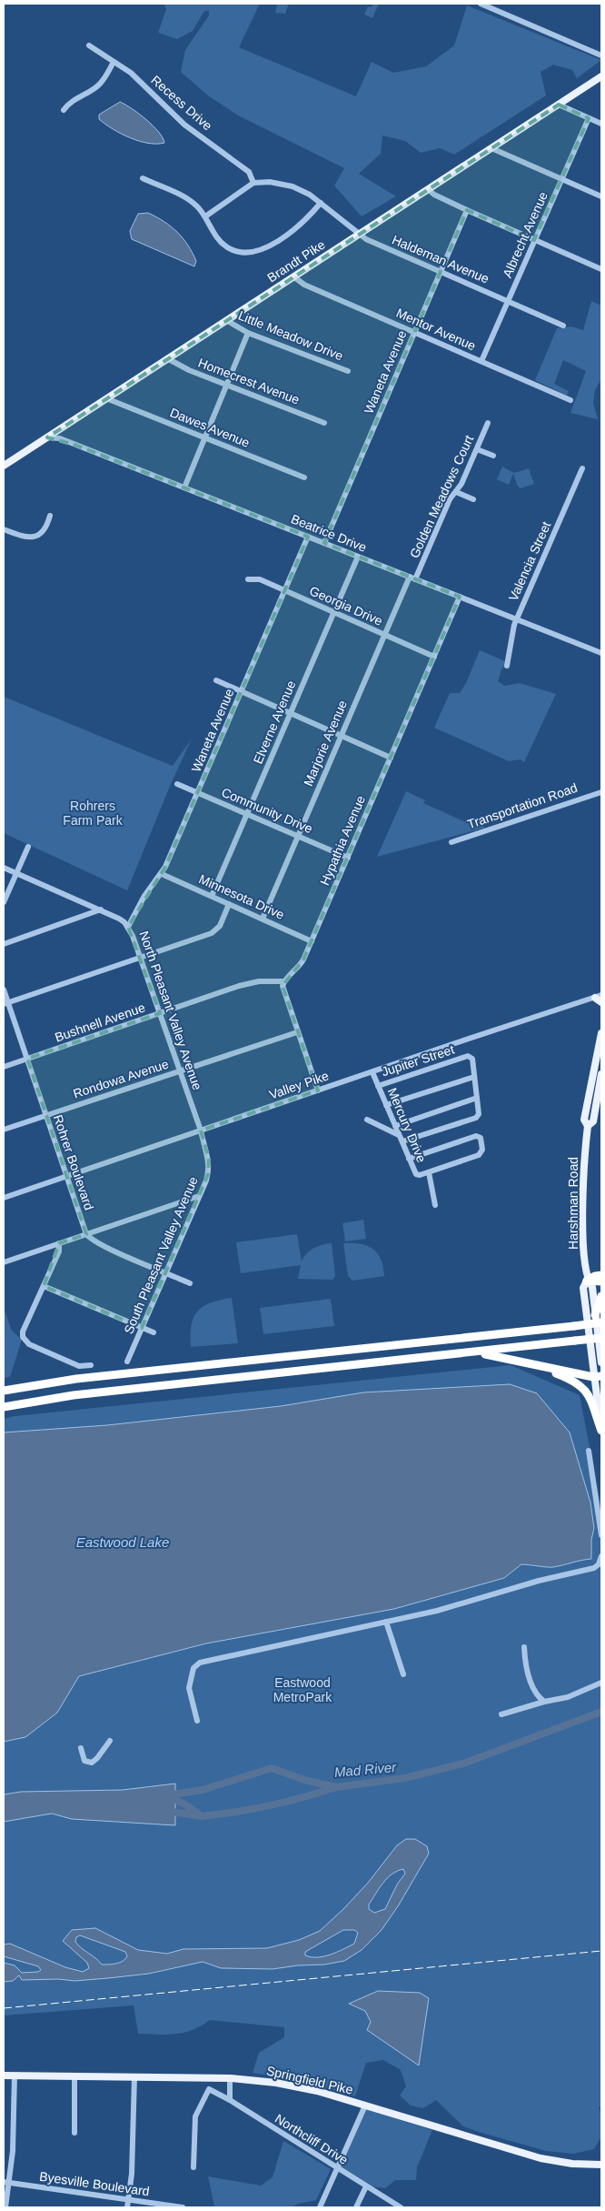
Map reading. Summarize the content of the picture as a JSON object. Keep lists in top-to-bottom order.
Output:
{
  "streets": {
    "main road": ["Brandt Pike", "Harshman Road", "Springfield Pike"],
    "street": [
      "Recess Drive",
      "Albrecht Avenue",
      "Haldeman Avenue",
      "Mentor Avenue",
      "Little Meadow Drive",
      "Waneta Avenue",
      "Homecrest Avenue",
      "Dawes Avenue",
      "Golden Meadows Court",
      "Beatrice Drive",
      "Valencia Street",
      "Georgia Drive",
      "Elverne Avenue",
      "Marjorie Avenue",
      "Transportation Road",
      "Community Drive",
      "Hypathia Avenue",
      "Minnesota Drive",
      "North Pleasant Valley Avenue",
      "Bushnell Avenue",
      "Jupiter Street",
      "Rondowa Avenue",
      "Valley Pike",
      "Mercury Drive",
      "Rohrer Boulevard",
      "South Pleasant Valley Avenue",
      "Northcliff Drive",
      "Byesville Boulevard"
    ]
  },
  "crossings": [
    ["Recess Drive", "Haldeman Avenue"],
    ["Albrecht Avenue", "Haldeman Avenue"],
    ["Albrecht Avenue", "Mentor Avenue"],
    ["Haldeman Avenue", "Brandt Pike"],
    ["Haldeman Avenue", "Waneta Avenue"],
    ["Brandt Pike", "Mentor Avenue"],
    ["Brandt Pike", "Little Meadow Drive"],
    ["Brandt Pike", "Homecrest Avenue"],
    ["Brandt Pike", "Dawes Avenue"],
    ["Brandt Pike", "Beatrice Drive"],
    ["Mentor Avenue", "Waneta Avenue"],
    ["Waneta Avenue", "Beatrice Drive"],
    ["Waneta Avenue", "Georgia Drive"],
    ["Waneta Avenue", "Community Drive"],
    ["Waneta Avenue", "Minnesota Drive"],
    ["Waneta Avenue", "North Pleasant Valley Avenue"],
    ["Golden Meadows Court", "Beatrice Drive"],
    ["Golden Meadows Court", "Marjorie Avenue"],
    ["Beatrice Drive", "Valencia Street"],
    ["Beatrice Drive", "Elverne Avenue"],
    ["Beatrice Drive", "Marjorie Avenue"],
    ["Beatrice Drive", "Hypathia Avenue"],
    ["Georgia Drive", "Elverne Avenue"],
    ["Georgia Drive", "Marjorie Avenue"],
    ["Georgia Drive", "Hypathia Avenue"],
    ["Elverne Avenue", "Community Drive"],
    ["Elverne Avenue", "Minnesota Drive"],
    ["Marjorie Avenue", "Community Drive"],
    ["Marjorie Avenue", "Minnesota Drive"],
    ["Community Drive", "Hypathia Avenue"],
    ["Hypathia Avenue", "Minnesota Drive"],
    ["Hypathia Avenue", "Bushnell Avenue"],
    ["North Pleasant Valley Avenue", "Bushnell Avenue"],
    ["North Pleasant Valley Avenue", "Rondowa Avenue"],
    ["North Pleasant Valley Avenue", "Valley Pike"],
    ["North Pleasant Valley Avenue", "South Pleasant Valley Avenue"],
    ["Bushnell Avenue", "Rohrer Boulevard"],
    ["Jupiter Street", "Mercury Drive"],
    ["Rondowa Avenue", "Rohrer Boulevard"],
    ["Valley Pike", "Mercury Drive"],
    ["Valley Pike", "Rohrer Boulevard"],
    ["Valley Pike", "South Pleasant Valley Avenue"]
  ],
  "water": ["Eastwood Lake", "Mad River"],
  "parks": ["Rohrers Farm Park", "Eastwood MetroPark"]
}
